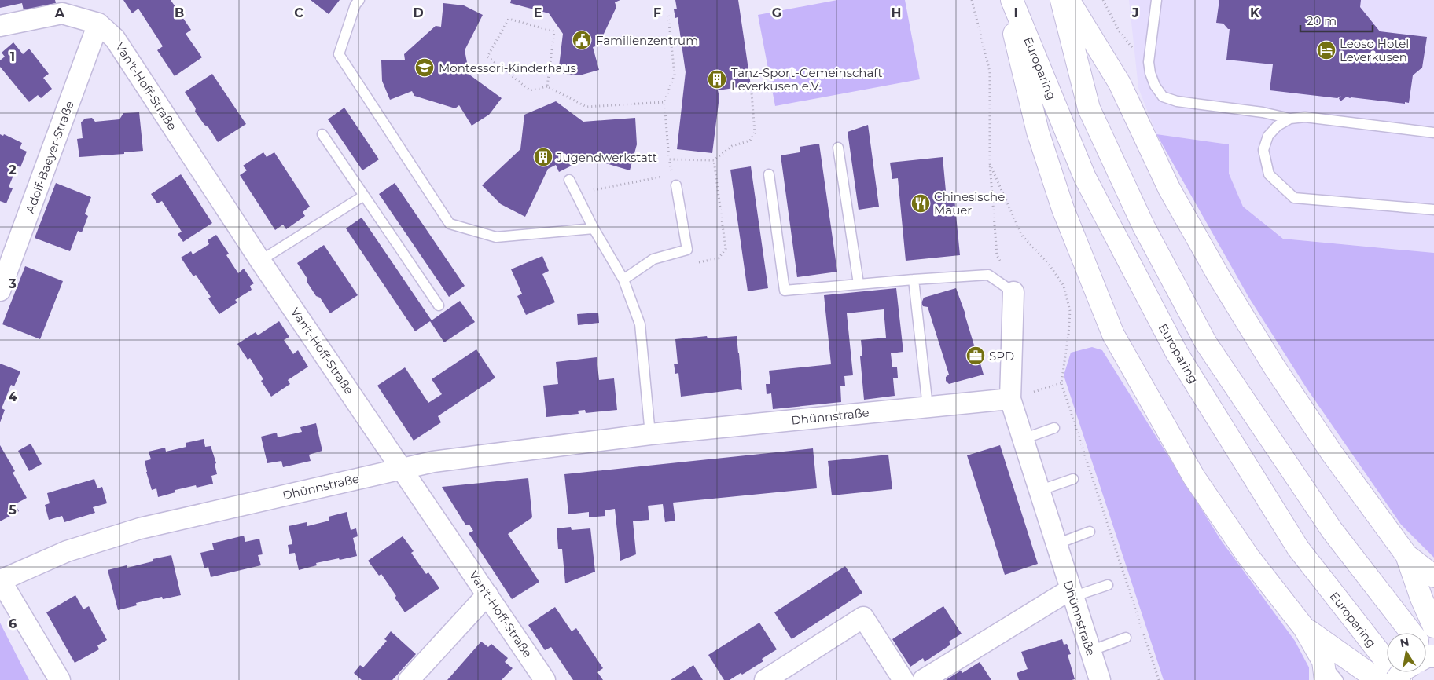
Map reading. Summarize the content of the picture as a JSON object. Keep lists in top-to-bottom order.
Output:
{
  "streets": {
    "main road": ["Europaring"],
    "street": ["Van't-Hoff-Straße", "Adolf-Baeyer-Straße", "Dhünnstraße"]
  },
  "crossings": [
    ["Van't-Hoff-Straße", "Adolf-Baeyer-Straße"],
    ["Van't-Hoff-Straße", "Dhünnstraße"]
  ],
  "places": {
    "public building": ["Familienzentrum"],
    "hotel": ["Leoso Hotel Leverkusen"],
    "school or university": ["Montessori-Kinderhaus"],
    "building": ["Tanz-Sport-Gemeinschaft Leverkusen e.V.", "Jugendwerkstatt"],
    "restaurant": ["Chinesische Mauer"],
    "office": ["SPD"]
  },
  "scale_bar": "20 m",
  "north": "top",
  "grid": {
    "columns": [
      "A",
      "B",
      "C",
      "D",
      "E",
      "F",
      "G",
      "H",
      "I",
      "J",
      "K"
    ],
    "rows": [
      "1",
      "2",
      "3",
      "4",
      "5",
      "6"
    ]
  }
}
